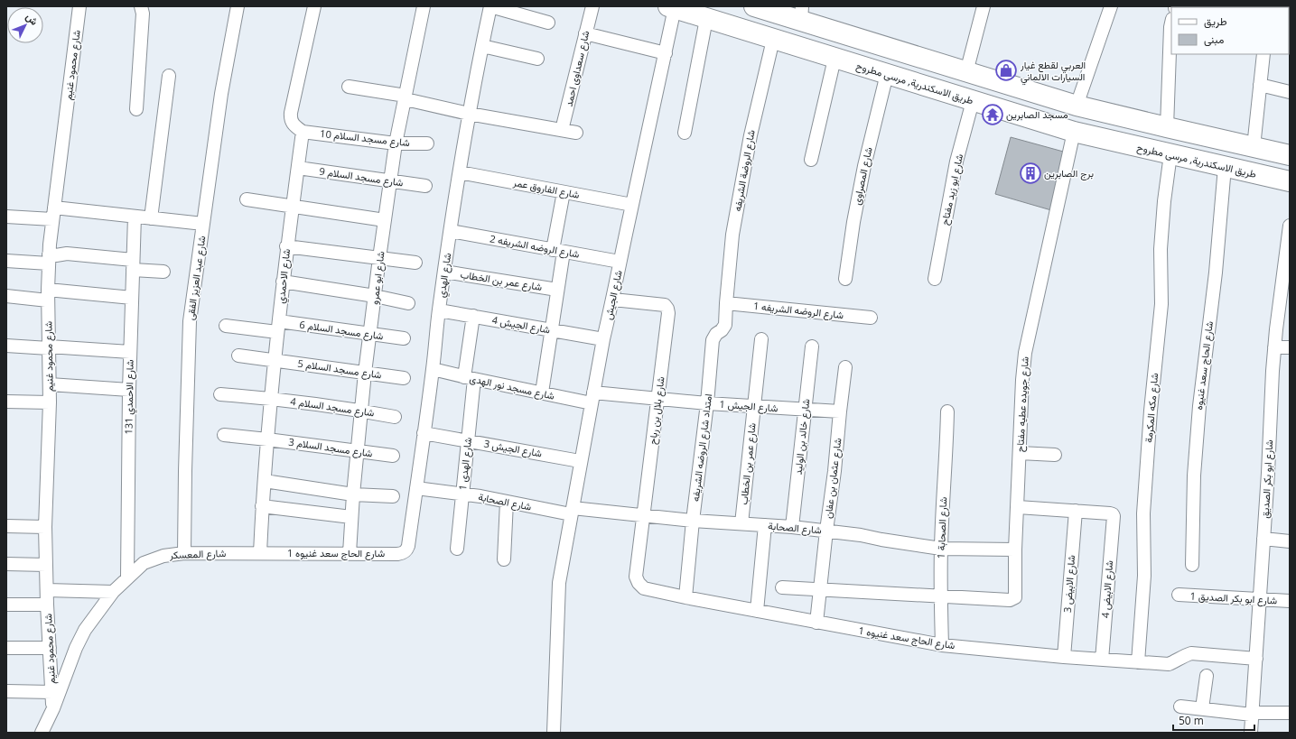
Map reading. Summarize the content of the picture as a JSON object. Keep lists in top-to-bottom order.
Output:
{
  "streets": {
    "main road": ["طريق الاسكندرية, مرسى مطروح"],
    "street": [
      "شارع محمود غنيم",
      "شارع سعداوى احمد",
      "شارع مسجد السلام 10",
      "شارع الروضة الشريفه",
      "شارع المصراوى",
      "شارع مسجد السلام 9",
      "شارع الفاروق عمر",
      "شارع ابو زيد مفتاح",
      "شارع الروضه الشريفه 2",
      "شارع الهدي",
      "شارع الاحمدي",
      "شارع عبد العزيز الفقى",
      "شارع ابو عمرو",
      "شارع عمر بن الخطاب",
      "شارع الجيش",
      "شارع الروضه الشريفه 1",
      "شارع الجيش 4",
      "شارع مسجد السلام 6",
      "شارع الحاج سعد غنيوه",
      "شارع مسجد السلام 5",
      "شارع مسجد نور الهدى",
      "شارع الاحمدي 131",
      "شارع جويده عطيه مفتاح",
      "شارع الجيش 1",
      "شارع مسجد السلام 4",
      "شارع مكه المكرمة",
      "شارع بلال بن رباح",
      "شارع خالد بن الوليد",
      "شارع مسجد السلام 3",
      "امتداد شارع الروضه الشريفه",
      "شارع الجيش 3",
      "شارع الهدى 1",
      "شارع عثمان بن عفان",
      "شارع ابو بكر الصديق",
      "شارع الصحابة",
      "شارع الصحابة 1",
      "شارع الحاج سعد غنيوه 1",
      "شارع المعسكر",
      "شارع الابيض 3",
      "شارع الابيض 4",
      "شارع ابو بكر الصديق 1"
    ]
  },
  "crossings": [
    ["شارع محمود غنيم", "شارع المعسكر"],
    ["طريق الاسكندرية, مرسى مطروح", "شارع الروضة الشريفه"],
    ["طريق الاسكندرية, مرسى مطروح", "شارع المصراوى"],
    ["طريق الاسكندرية, مرسى مطروح", "شارع ابو زيد مفتاح"],
    ["طريق الاسكندرية, مرسى مطروح", "شارع الجيش"],
    ["طريق الاسكندرية, مرسى مطروح", "شارع الحاج سعد غنيوه"],
    ["طريق الاسكندرية, مرسى مطروح", "شارع جويده عطيه مفتاح"],
    ["طريق الاسكندرية, مرسى مطروح", "شارع مكه المكرمة"],
    ["شارع مسجد السلام 10", "شارع الاحمدي"],
    ["شارع مسجد السلام 10", "شارع ابو عمرو"],
    ["شارع الروضة الشريفه", "شارع الروضه الشريفه 1"],
    ["شارع الروضة الشريفه", "امتداد شارع الروضه الشريفه"],
    ["شارع مسجد السلام 9", "شارع الاحمدي"],
    ["شارع مسجد السلام 9", "شارع ابو عمرو"],
    ["شارع الفاروق عمر", "شارع الهدي"],
    ["شارع الفاروق عمر", "شارع الجيش"],
    ["شارع الروضه الشريفه 2", "شارع الهدي"],
    ["شارع الروضه الشريفه 2", "شارع الجيش"],
    ["شارع الهدي", "شارع عمر بن الخطاب"],
    ["شارع الهدي", "شارع الجيش 4"],
    ["شارع الهدي", "شارع مسجد نور الهدى"],
    ["شارع الهدي", "شارع الجيش 3"],
    ["شارع الهدي", "شارع الصحابة"],
    ["شارع الهدي", "شارع الحاج سعد غنيوه 1"],
    ["شارع الاحمدي", "شارع مسجد السلام 6"],
    ["شارع الاحمدي", "شارع مسجد السلام 5"],
    ["شارع الاحمدي", "شارع مسجد السلام 4"],
    ["شارع الاحمدي", "شارع مسجد السلام 3"],
    ["شارع الاحمدي", "شارع الحاج سعد غنيوه 1"],
    ["شارع الاحمدي", "شارع المعسكر"],
    ["شارع عبد العزيز الفقى", "شارع المعسكر"],
    ["شارع ابو عمرو", "شارع مسجد السلام 6"],
    ["شارع ابو عمرو", "شارع مسجد السلام 5"],
    ["شارع ابو عمرو", "شارع مسجد السلام 4"],
    ["شارع ابو عمرو", "شارع مسجد السلام 3"],
    ["شارع ابو عمرو", "شارع الحاج سعد غنيوه 1"],
    ["شارع عمر بن الخطاب", "شارع الجيش 1"],
    ["شارع عمر بن الخطاب", "شارع الصحابة"],
    ["شارع الجيش", "شارع الجيش 4"],
    ["شارع الجيش", "شارع مسجد نور الهدى"],
    ["شارع الجيش", "شارع الجيش 1"],
    ["شارع الجيش", "شارع بلال بن رباح"],
    ["شارع الجيش", "شارع الجيش 3"],
    ["شارع الجيش", "شارع الصحابة"],
    ["شارع الروضه الشريفه 1", "امتداد شارع الروضه الشريفه"],
    ["شارع الجيش 4", "شارع الهدى 1"],
    ["شارع مسجد نور الهدى", "شارع الجيش 1"],
    ["شارع مسجد نور الهدى", "شارع الهدى 1"],
    ["شارع الاحمدي 131", "شارع المعسكر"],
    ["شارع جويده عطيه مفتاح", "شارع الصحابة"],
    ["شارع جويده عطيه مفتاح", "شارع الصحابة 1"],
    ["شارع الجيش 1", "شارع بلال بن رباح"],
    ["شارع الجيش 1", "شارع خالد بن الوليد"],
    ["شارع الجيش 1", "امتداد شارع الروضه الشريفه"],
    ["شارع الجيش 1", "شارع عثمان بن عفان"],
    ["شارع مكه المكرمة", "شارع الحاج سعد غنيوه 1"],
    ["شارع بلال بن رباح", "شارع الصحابة"],
    ["شارع بلال بن رباح", "شارع الحاج سعد غنيوه 1"],
    ["شارع خالد بن الوليد", "شارع الصحابة"],
    ["امتداد شارع الروضه الشريفه", "شارع الصحابة"],
    ["امتداد شارع الروضه الشريفه", "شارع الحاج سعد غنيوه 1"],
    ["شارع الجيش 3", "شارع الهدى 1"],
    ["شارع الهدى 1", "شارع الصحابة"],
    ["شارع عثمان بن عفان", "شارع الصحابة"],
    ["شارع عثمان بن عفان", "شارع الحاج سعد غنيوه 1"],
    ["شارع ابو بكر الصديق", "شارع الحاج سعد غنيوه 1"],
    ["شارع ابو بكر الصديق", "شارع ابو بكر الصديق 1"],
    ["شارع الصحابة", "شارع الصحابة 1"],
    ["شارع الصحابة 1", "شارع الحاج سعد غنيوه 1"],
    ["شارع الحاج سعد غنيوه 1", "شارع المعسكر"],
    ["شارع الحاج سعد غنيوه 1", "شارع الابيض 3"],
    ["شارع الحاج سعد غنيوه 1", "شارع الابيض 4"],
    ["شارع الابيض 3", "شارع الابيض 4"]
  ],
  "places": {
    "shop": ["العربي لقطع غيار السيارات الالماني"],
    "temple": ["مسجد الصابرين"],
    "building": ["برج الصابرين"]
  },
  "legend": ["طريق", "مبنى"],
  "scale_bar": "50 m",
  "north": "top right"
}
